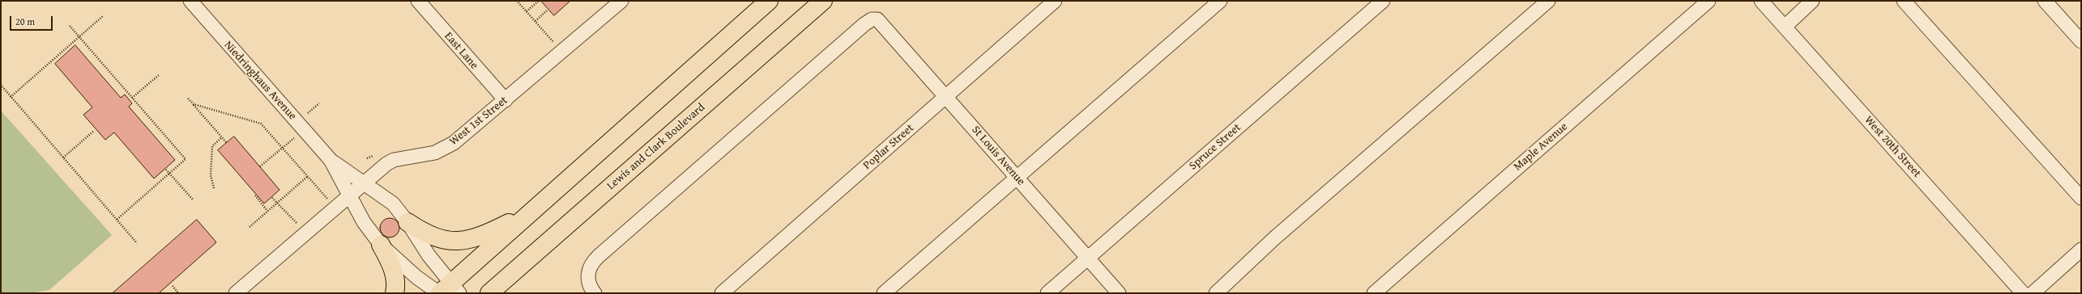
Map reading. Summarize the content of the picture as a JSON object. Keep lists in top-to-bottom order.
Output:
{
  "streets": {
    "highway": ["Lewis and Clark Boulevard"],
    "street": [
      "East Lane",
      "Niedringhaus Avenue",
      "West 1st Street",
      "Poplar Street",
      "Spruce Street",
      "Maple Avenue",
      "West 20th Street",
      "St Louis Avenue"
    ]
  },
  "crossings": [
    ["East Lane", "West 1st Street"],
    ["Niedringhaus Avenue", "West 1st Street"],
    ["Poplar Street", "St Louis Avenue"],
    ["Spruce Street", "St Louis Avenue"]
  ],
  "scale_bar": "20 m"
}
